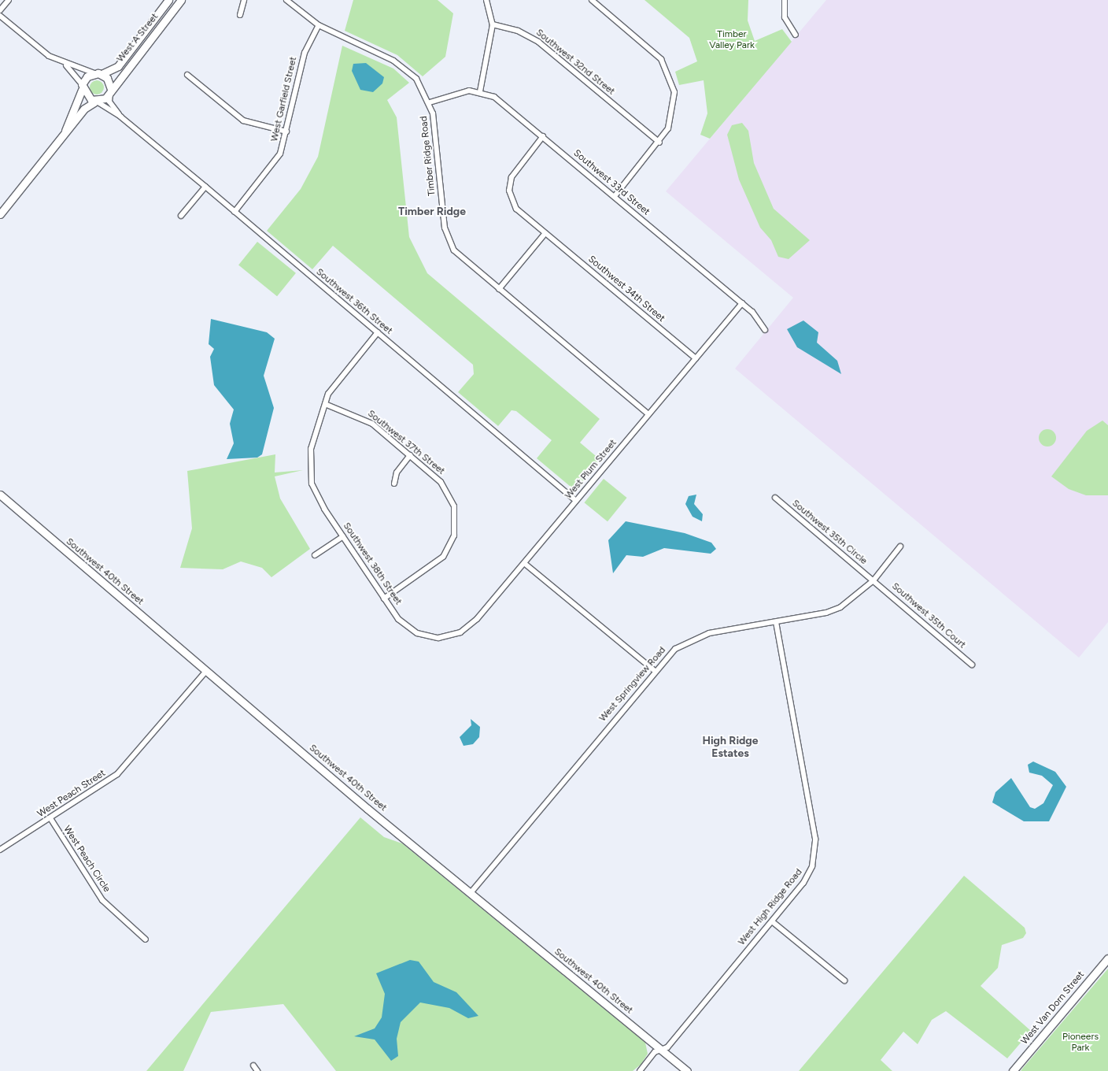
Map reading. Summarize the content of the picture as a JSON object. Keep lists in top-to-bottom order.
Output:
{
  "streets": {
    "main road": ["West A Street", "Southwest 40th Street", "West Van Dorn Street"],
    "street": [
      "Southwest 32nd Street",
      "West Garfield Street",
      "Timber Ridge Road",
      "Southwest 33rd Street",
      "Southwest 34th Street",
      "Southwest 36th Street",
      "Southwest 37th Street",
      "West Plum Street",
      "Southwest 35th Circle",
      "Southwest 38th Street",
      "Southwest 35th Court",
      "West Springview Road",
      "West Peach Street",
      "West Peach Circle",
      "West High Ridge Road"
    ]
  },
  "crossings": [
    ["West A Street", "Southwest 36th Street"],
    ["West Garfield Street", "Timber Ridge Road"],
    ["West Garfield Street", "Southwest 36th Street"],
    ["Timber Ridge Road", "Southwest 33rd Street"],
    ["Timber Ridge Road", "West Plum Street"],
    ["Southwest 33rd Street", "Southwest 34th Street"],
    ["Southwest 33rd Street", "West Plum Street"],
    ["Southwest 34th Street", "West Plum Street"],
    ["Southwest 36th Street", "West Plum Street"],
    ["Southwest 37th Street", "Southwest 38th Street"],
    ["West Plum Street", "Southwest 38th Street"],
    ["Southwest 35th Circle", "Southwest 35th Court"],
    ["Southwest 35th Circle", "West Springview Road"],
    ["Southwest 40th Street", "West Springview Road"],
    ["Southwest 40th Street", "West Peach Street"],
    ["Southwest 40th Street", "West High Ridge Road"],
    ["Southwest 35th Court", "West Springview Road"],
    ["West Springview Road", "West High Ridge Road"],
    ["West Peach Street", "West Peach Circle"]
  ],
  "districts": ["Timber Ridge", "High Ridge Estates"],
  "parks": ["Timber Valley Park", "Pioneers Park"]
}
